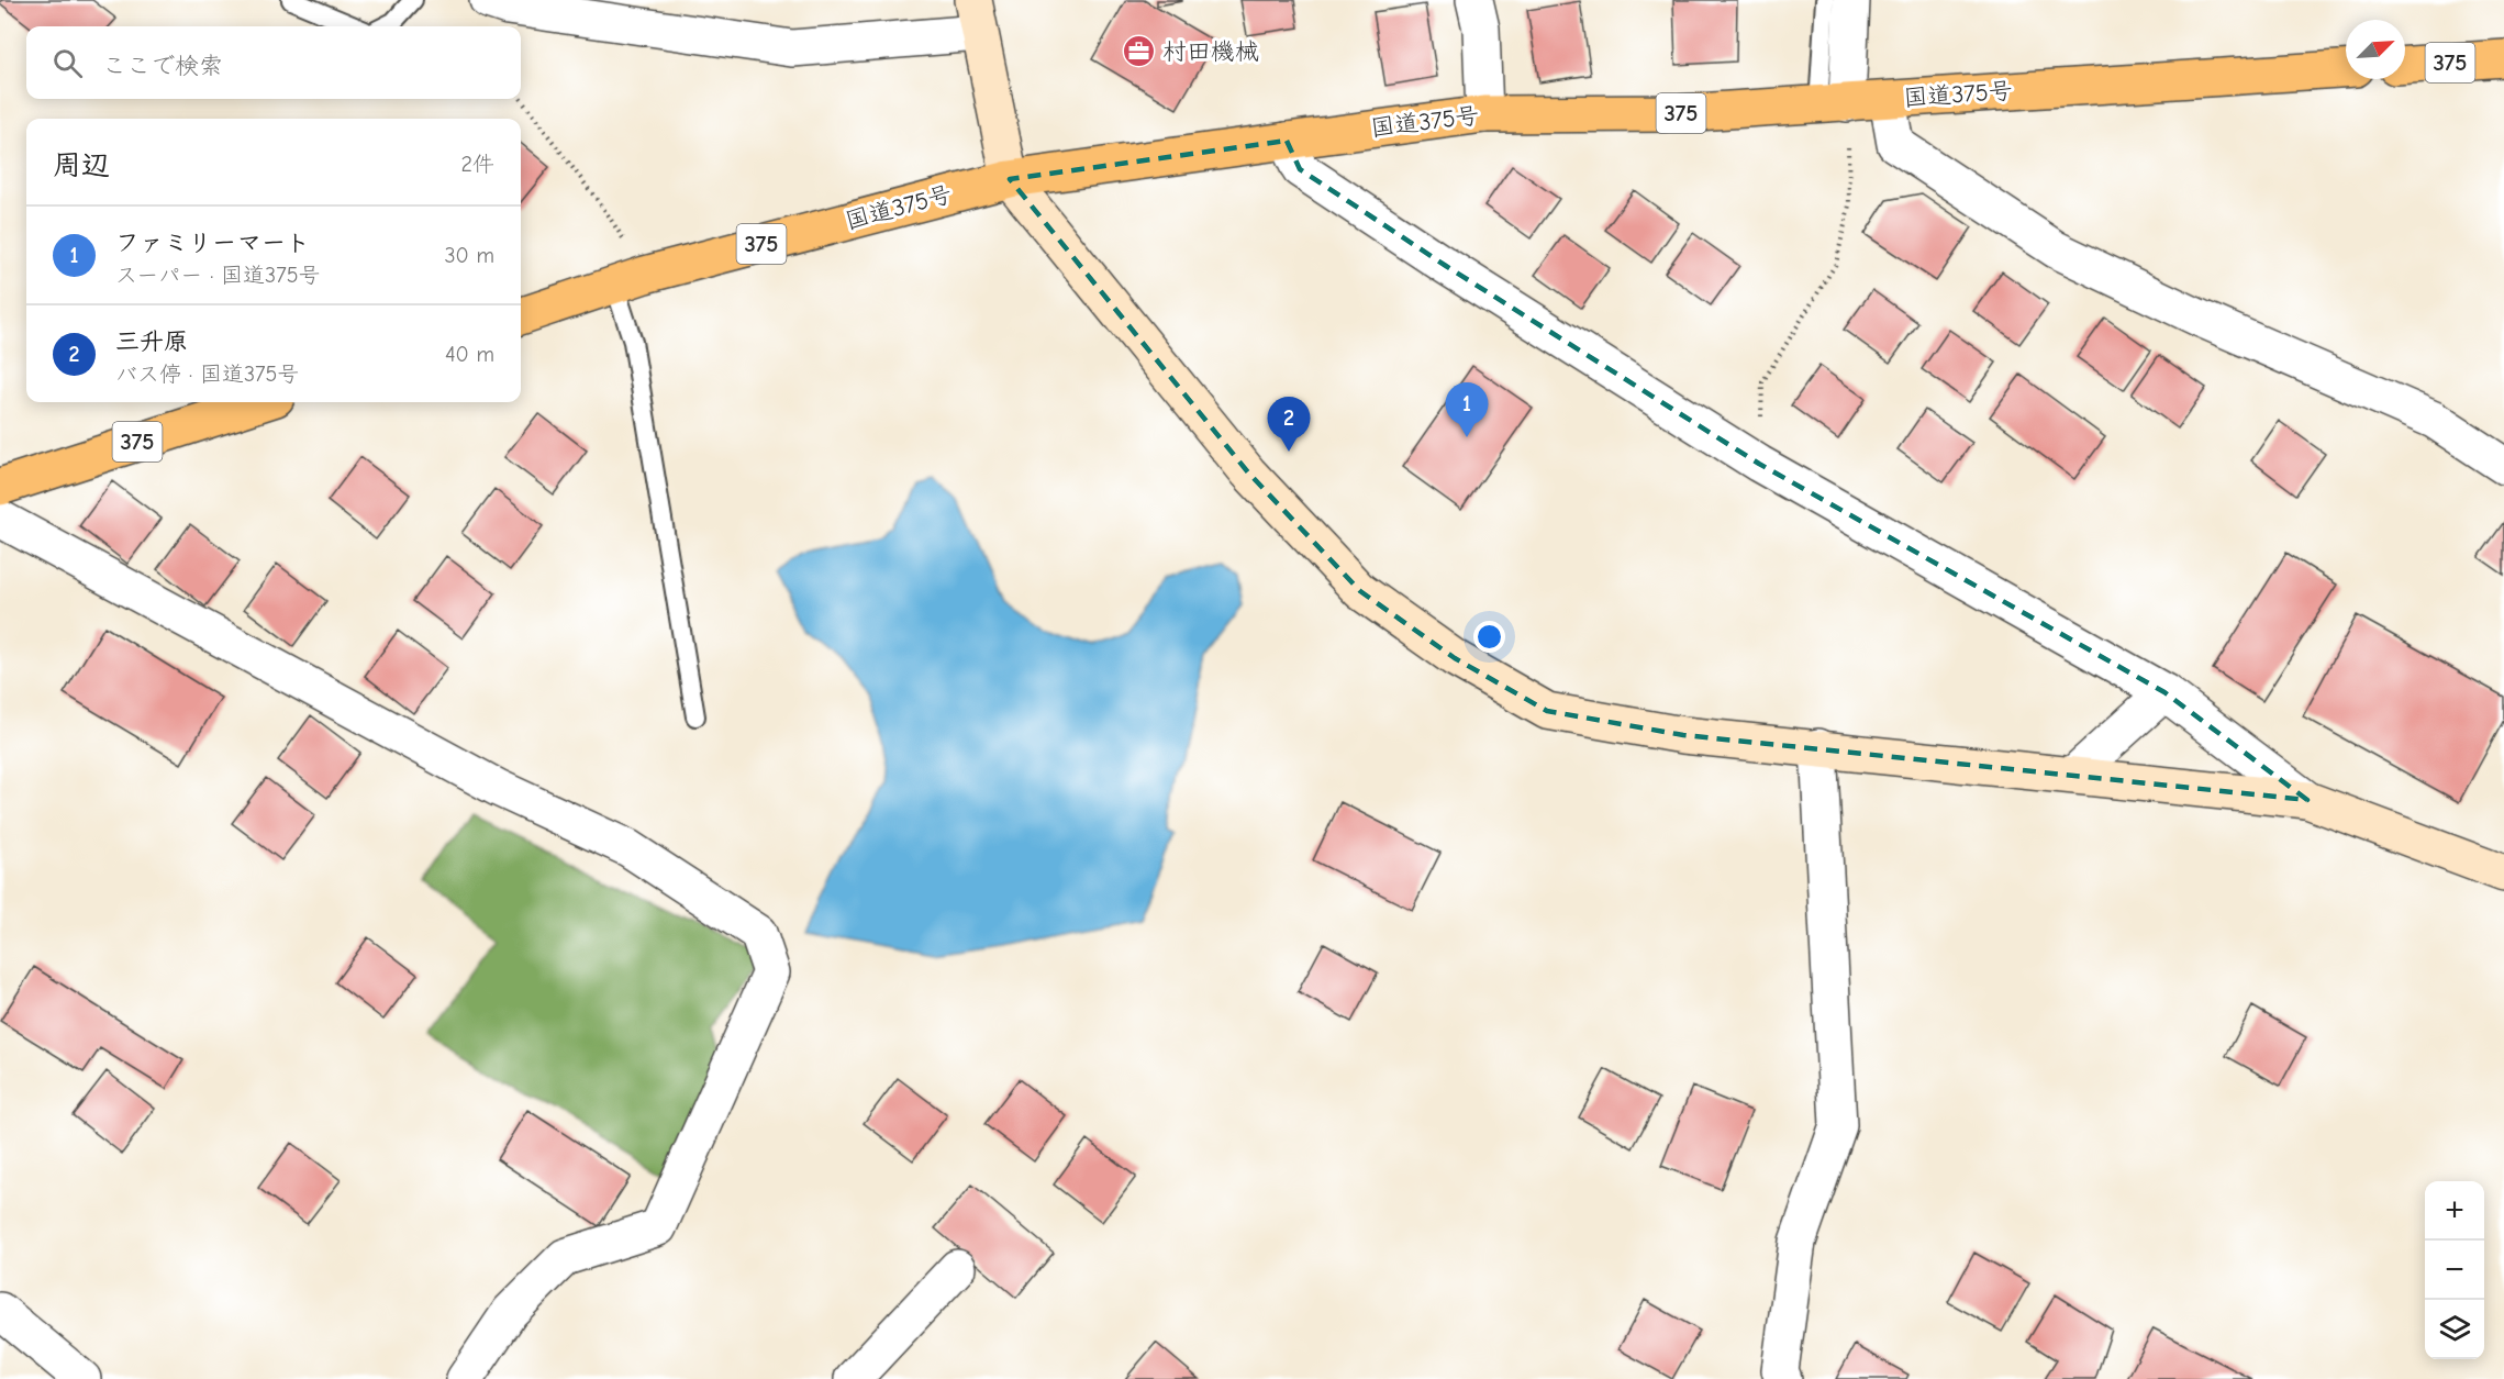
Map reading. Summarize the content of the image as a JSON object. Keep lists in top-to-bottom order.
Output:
{
  "streets": {
    "highway": ["375", "国道375号"]
  },
  "places": {
    "office": ["村田機械"]
  },
  "north": "top right",
  "page": {
    "search": "ここで検索",
    "heading": ["周辺", "2件"],
    "list": [
      {
        "mark": "1",
        "name": "ファミリーマート",
        "note": "スーパー · 国道375号",
        "value": "30 m"
      },
      {
        "mark": "2",
        "name": "三升原",
        "note": "バス停 · 国道375号",
        "value": "40 m"
      }
    ],
    "pins": ["1", "2"],
    "map_buttons": ["+", "−"]
  }
}
